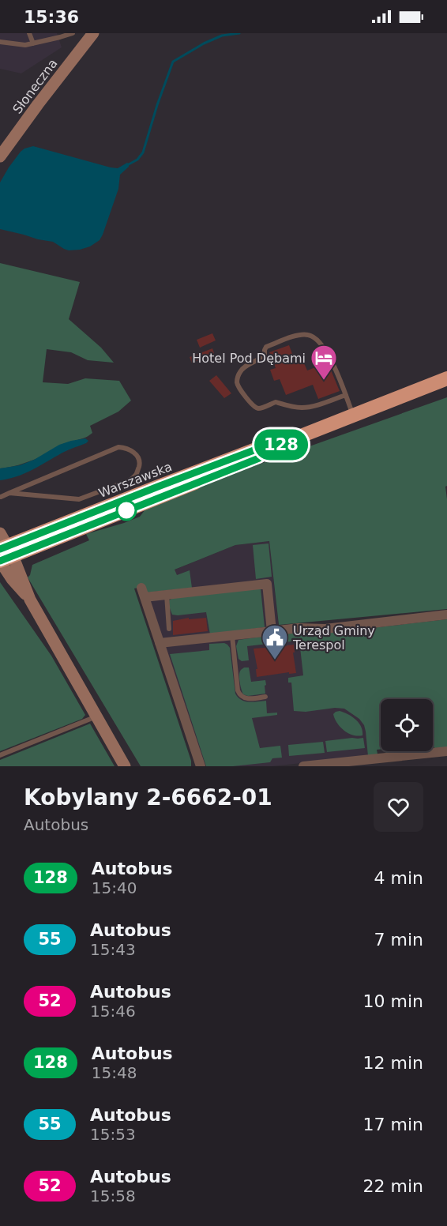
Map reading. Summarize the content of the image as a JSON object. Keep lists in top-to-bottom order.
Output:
{
  "streets": {
    "highway": ["Warszawska"],
    "street": ["Słoneczna"]
  },
  "places": {
    "hotel": ["Hotel Pod Dębami"],
    "public building": ["Urząd Gminy Terespol"]
  },
  "lines": ["bus line 128"],
  "page": {
    "status": "15:36",
    "on_map": "128",
    "heading": ["Kobylany 2-6662-01", "Autobus"],
    "list": [
      {
        "mark": "128",
        "name": "Autobus",
        "note": "15:40",
        "value": "4 min"
      },
      {
        "mark": "55",
        "name": "Autobus",
        "note": "15:43",
        "value": "7 min"
      },
      {
        "mark": "52",
        "name": "Autobus",
        "note": "15:46",
        "value": "10 min"
      },
      {
        "mark": "128",
        "name": "Autobus",
        "note": "15:48",
        "value": "12 min"
      },
      {
        "mark": "55",
        "name": "Autobus",
        "note": "15:53",
        "value": "17 min"
      },
      {
        "mark": "52",
        "name": "Autobus",
        "note": "15:58",
        "value": "22 min"
      }
    ]
  }
}
